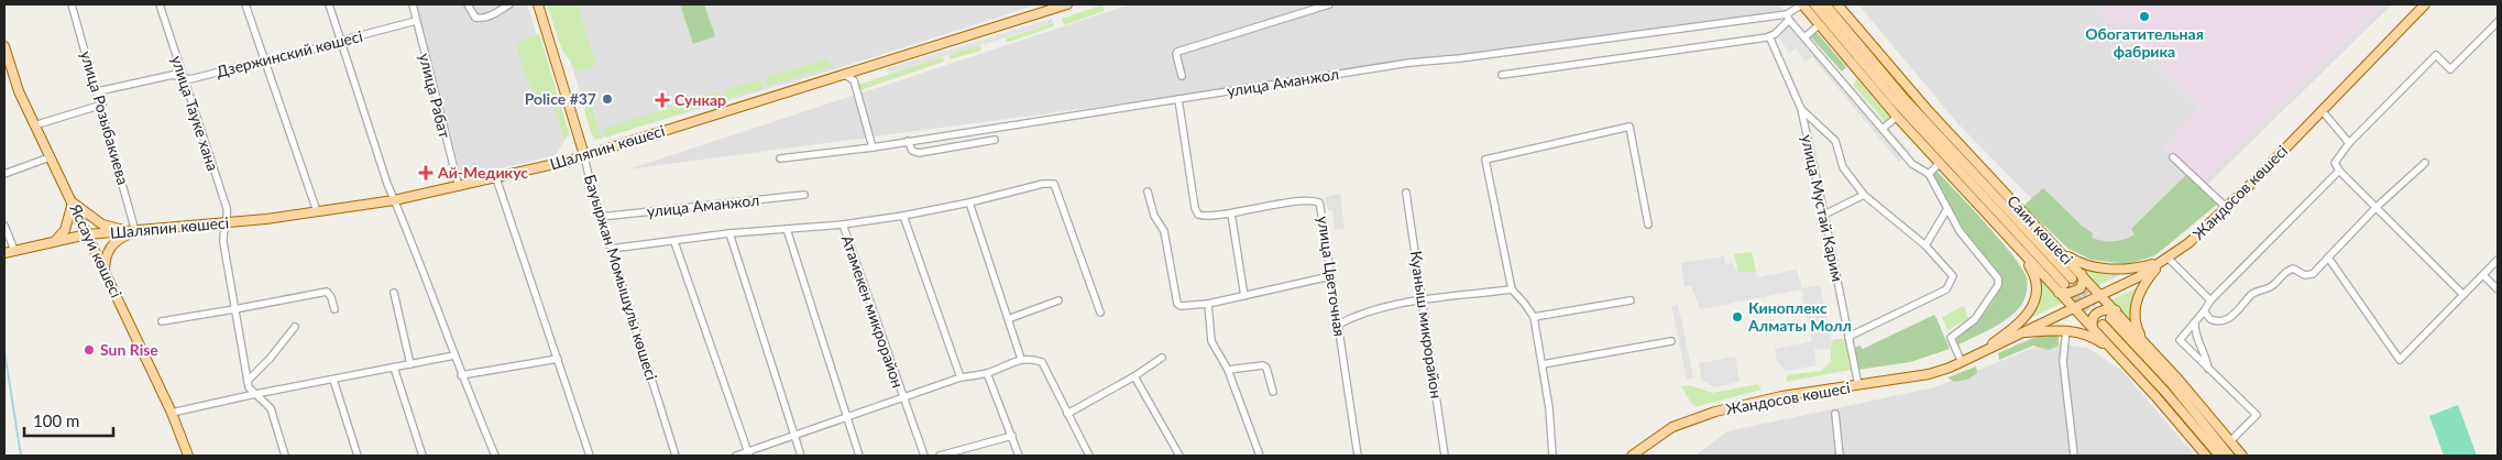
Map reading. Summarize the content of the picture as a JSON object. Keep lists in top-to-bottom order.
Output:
{
  "streets": {
    "main road": [
      "Шаляпин көшесі",
      "Жандосов көшесі",
      "Саин көшесі",
      "Яссауи көшесі",
      "Бауыржан Момышұлы көшесі"
    ],
    "street": [
      "Дзержинский көшесі",
      "улица Аманжол",
      "улица Рабат",
      "улица Тауке хана",
      "улица Розыбакиева",
      "улица Мустай Карим",
      "улица Цветочная",
      "Атамекен микрорайон",
      "Куаныш микрорайон"
    ]
  },
  "crossings": [
    ["Дзержинский көшесі", "улица Рабат"],
    ["Дзержинский көшесі", "улица Тауке хана"],
    ["Дзержинский көшесі", "улица Розыбакиева"],
    ["улица Аманжол", "улица Цветочная"],
    ["улица Аманжол", "Бауыржан Момышұлы көшесі"],
    ["улица Рабат", "Шаляпин көшесі"],
    ["улица Тауке хана", "Шаляпин көшесі"],
    ["улица Розыбакиева", "Шаляпин көшесі"],
    ["Шаляпин көшесі", "Яссауи көшесі"],
    ["Шаляпин көшесі", "Бауыржан Момышұлы көшесі"],
    ["Жандосов көшесі", "улица Мустай Карим"],
    ["Жандосов көшесі", "Саин көшесі"]
  ],
  "places": {
    "other": [
      "Обогатительная фабрика",
      "Police #37",
      "Киноплекс Алматы Молл",
      "Sun Rise"
    ],
    "health": ["Сункар", "Ай-Медикус"]
  },
  "scale_bar": "100 m"
}
